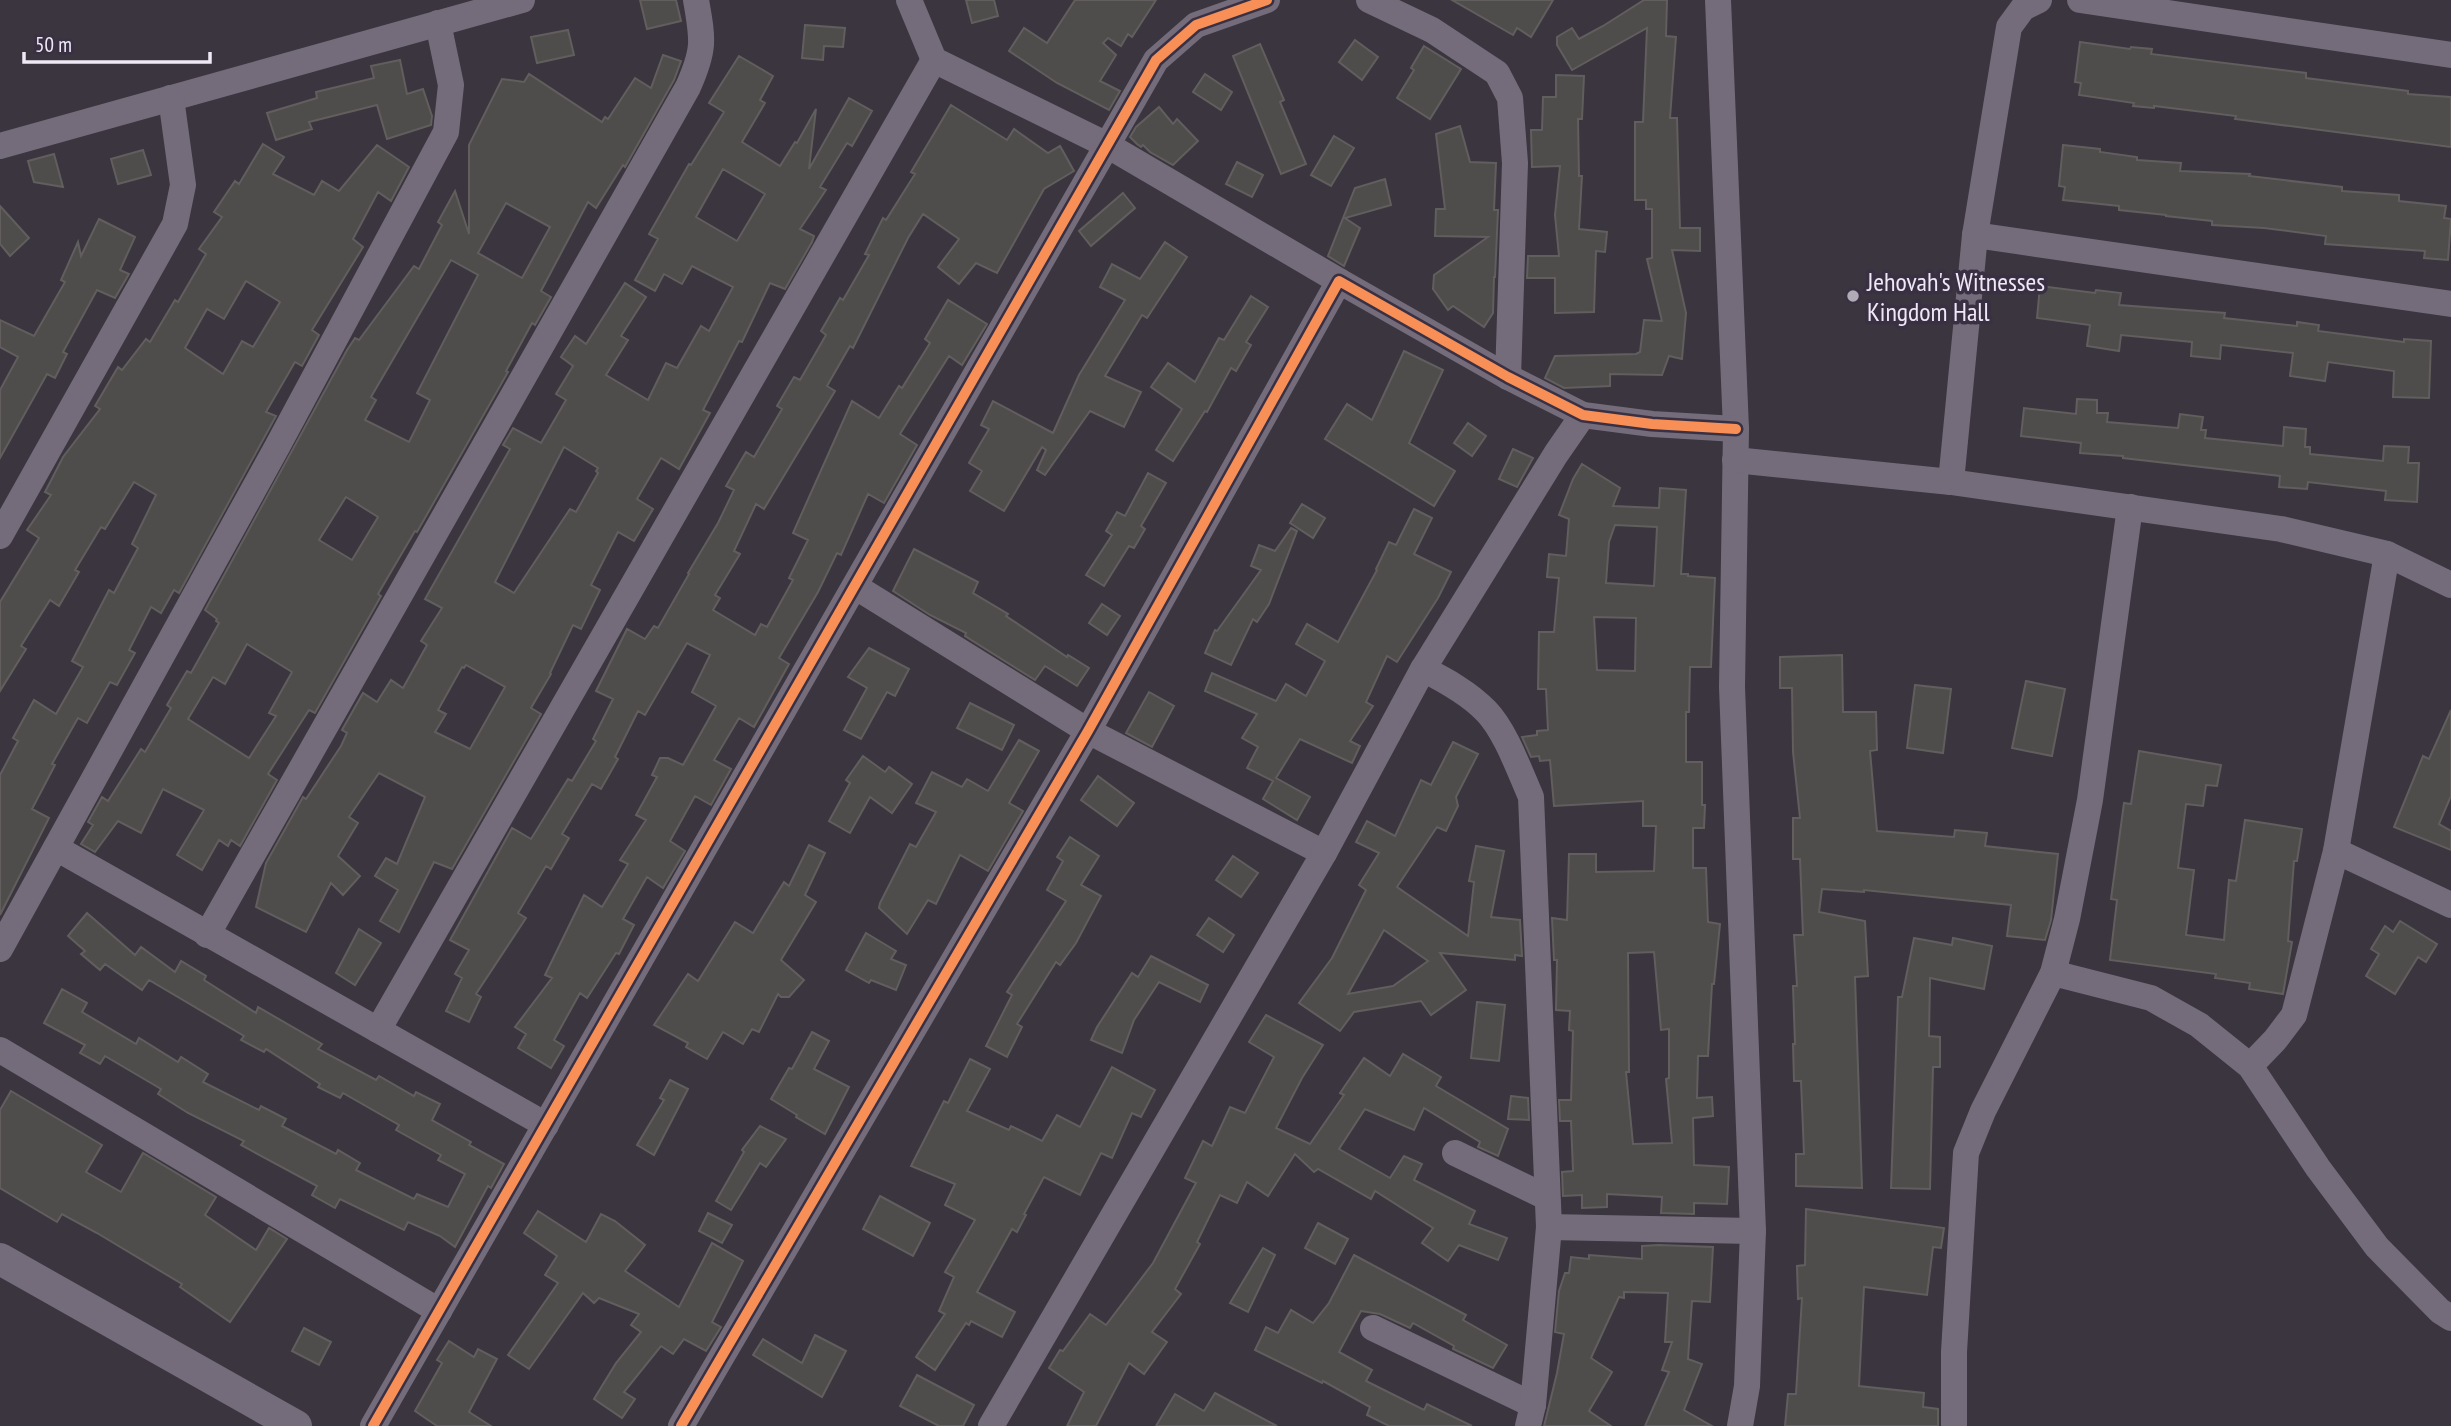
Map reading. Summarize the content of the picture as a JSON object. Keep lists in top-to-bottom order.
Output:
{
  "places": ["Jehovah's Witnesses Kingdom Hall"],
  "scale_bar": "50 m"
}
